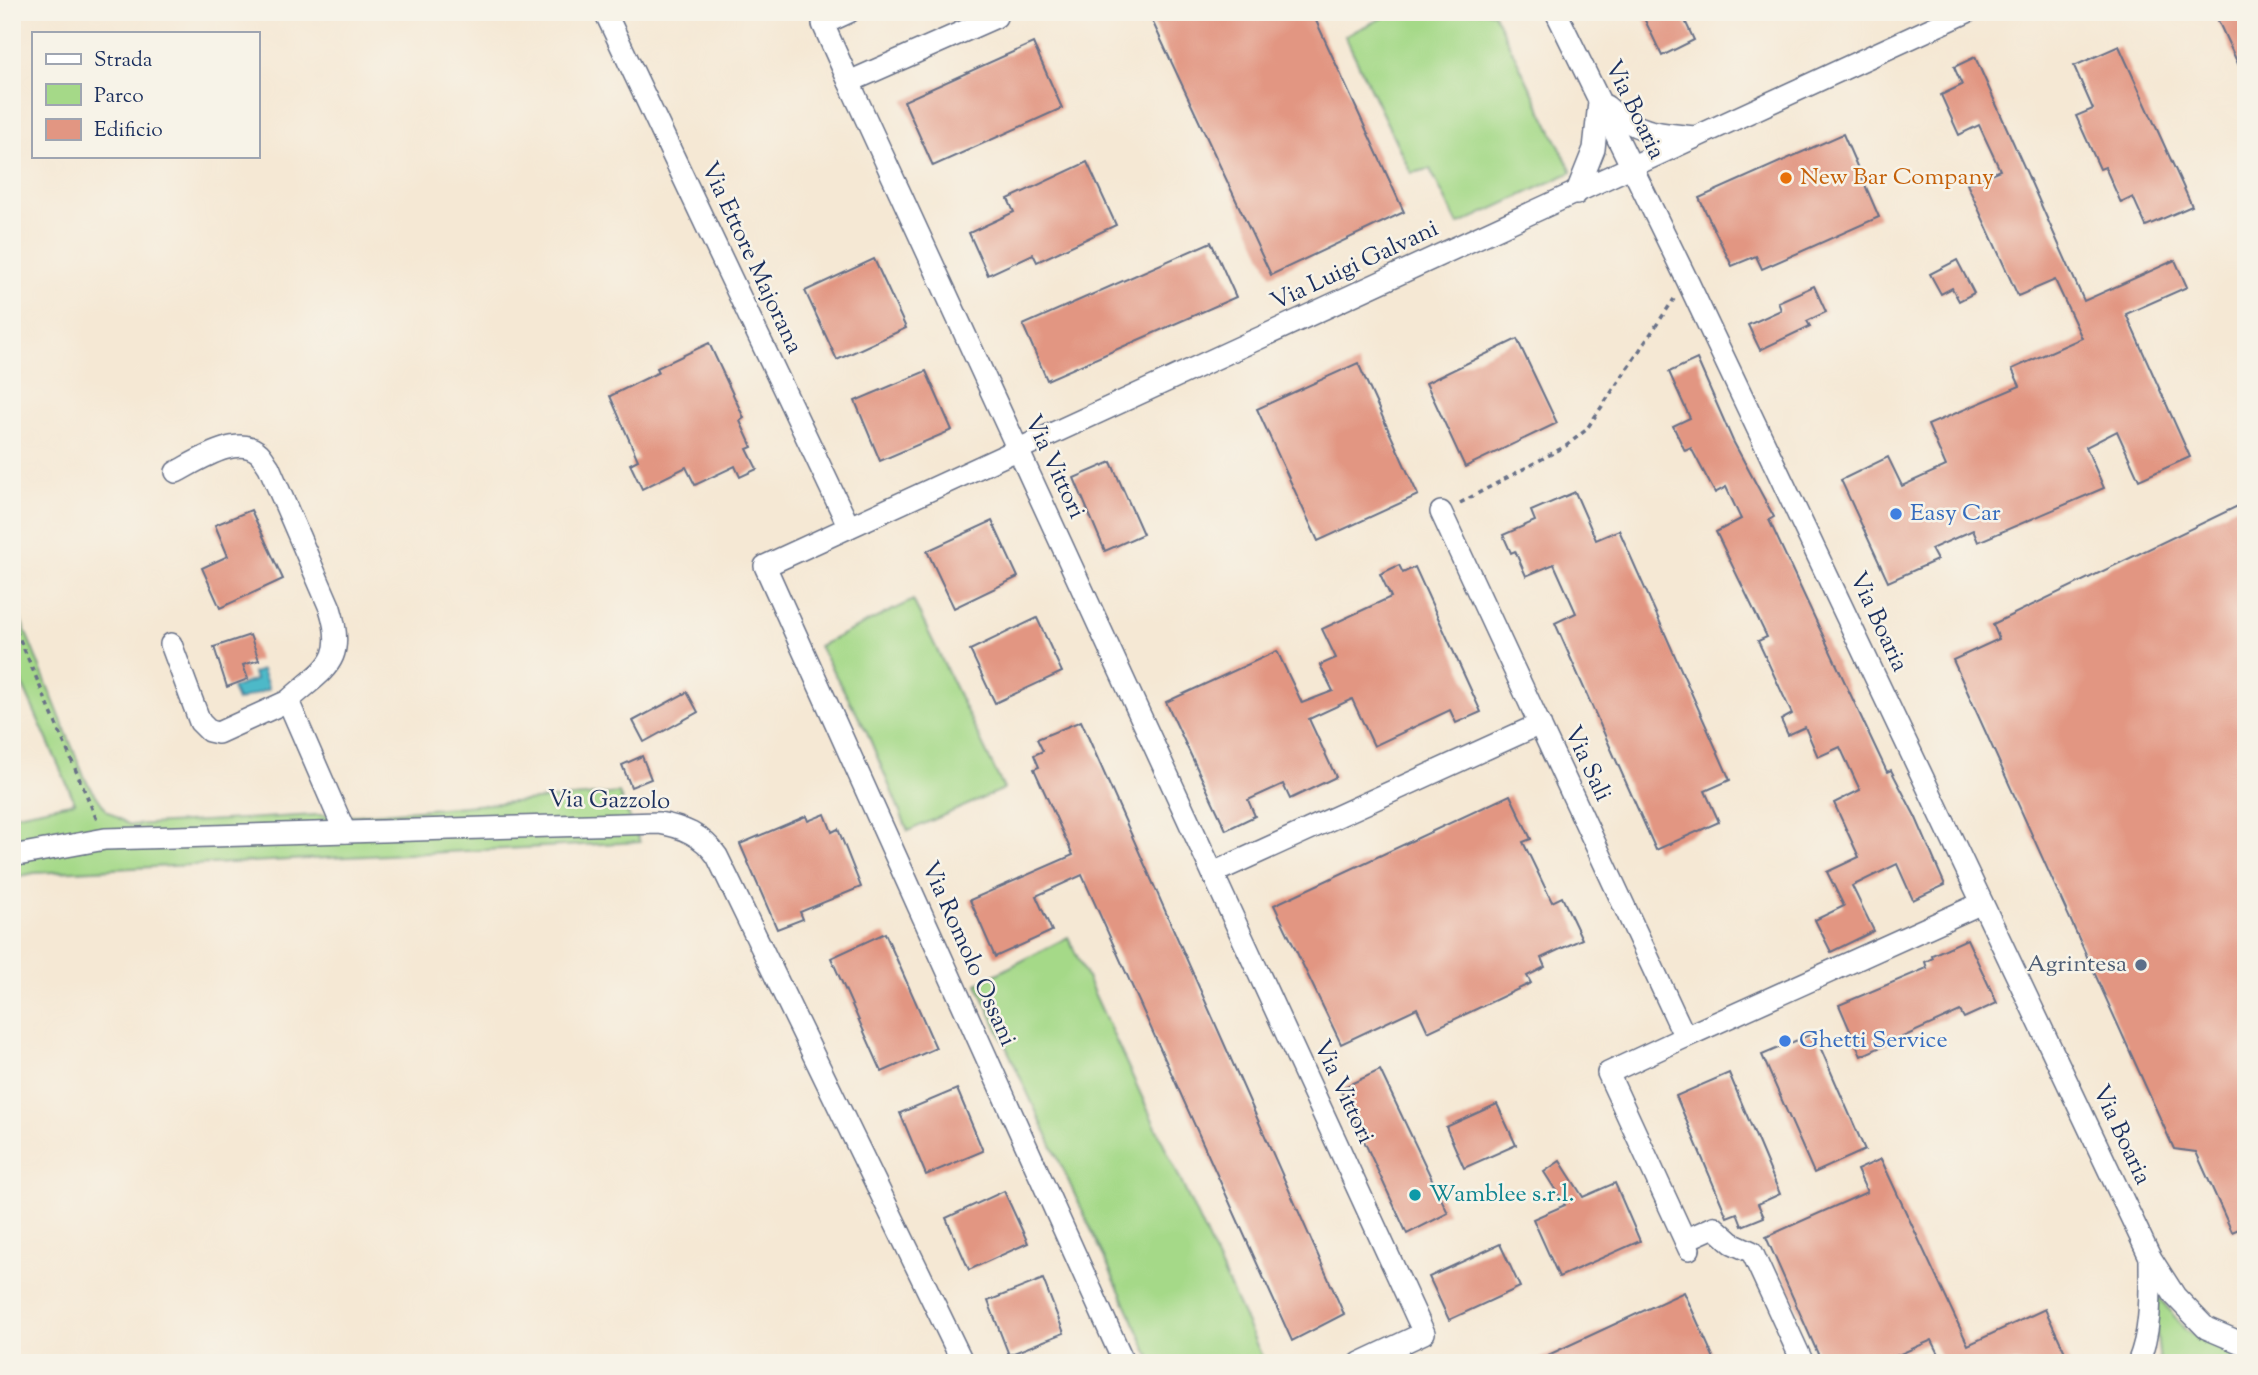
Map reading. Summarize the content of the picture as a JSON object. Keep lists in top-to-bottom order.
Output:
{
  "streets": {
    "street": [
      "Via Boaria",
      "Via Ettore Majorana",
      "Via Luigi Galvani",
      "Via Vittori",
      "Via Sali",
      "Via Gazzolo",
      "Via Romolo Ossani"
    ]
  },
  "crossings": [
    ["Via Boaria", "Via Luigi Galvani"],
    ["Via Ettore Majorana", "Via Luigi Galvani"],
    ["Via Luigi Galvani", "Via Vittori"],
    ["Via Luigi Galvani", "Via Romolo Ossani"]
  ],
  "places": [
    "New Bar Company",
    "Easy Car",
    "Agrintesa",
    "Ghetti Service",
    "Wamblee s.r.l."
  ],
  "legend": ["Strada", "Parco", "Edificio"]
}
